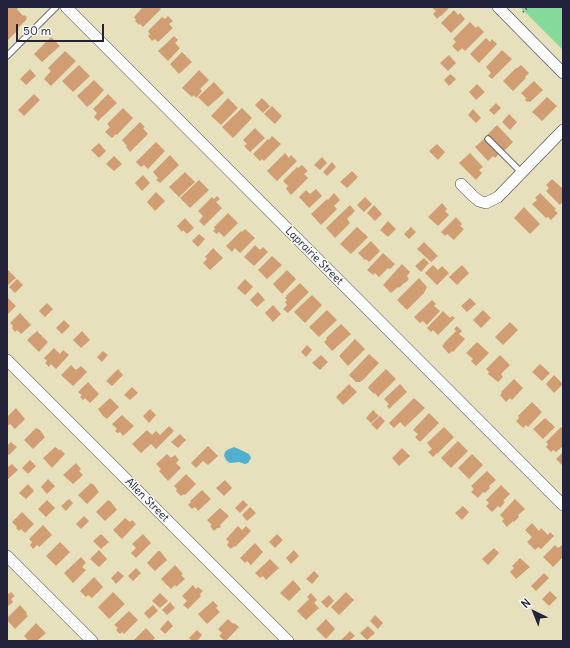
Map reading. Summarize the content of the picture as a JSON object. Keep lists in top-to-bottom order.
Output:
{
  "streets": {
    "street": ["Laprairie Street", "Allen Street"]
  },
  "scale_bar": "50 m",
  "north": "top left"
}
